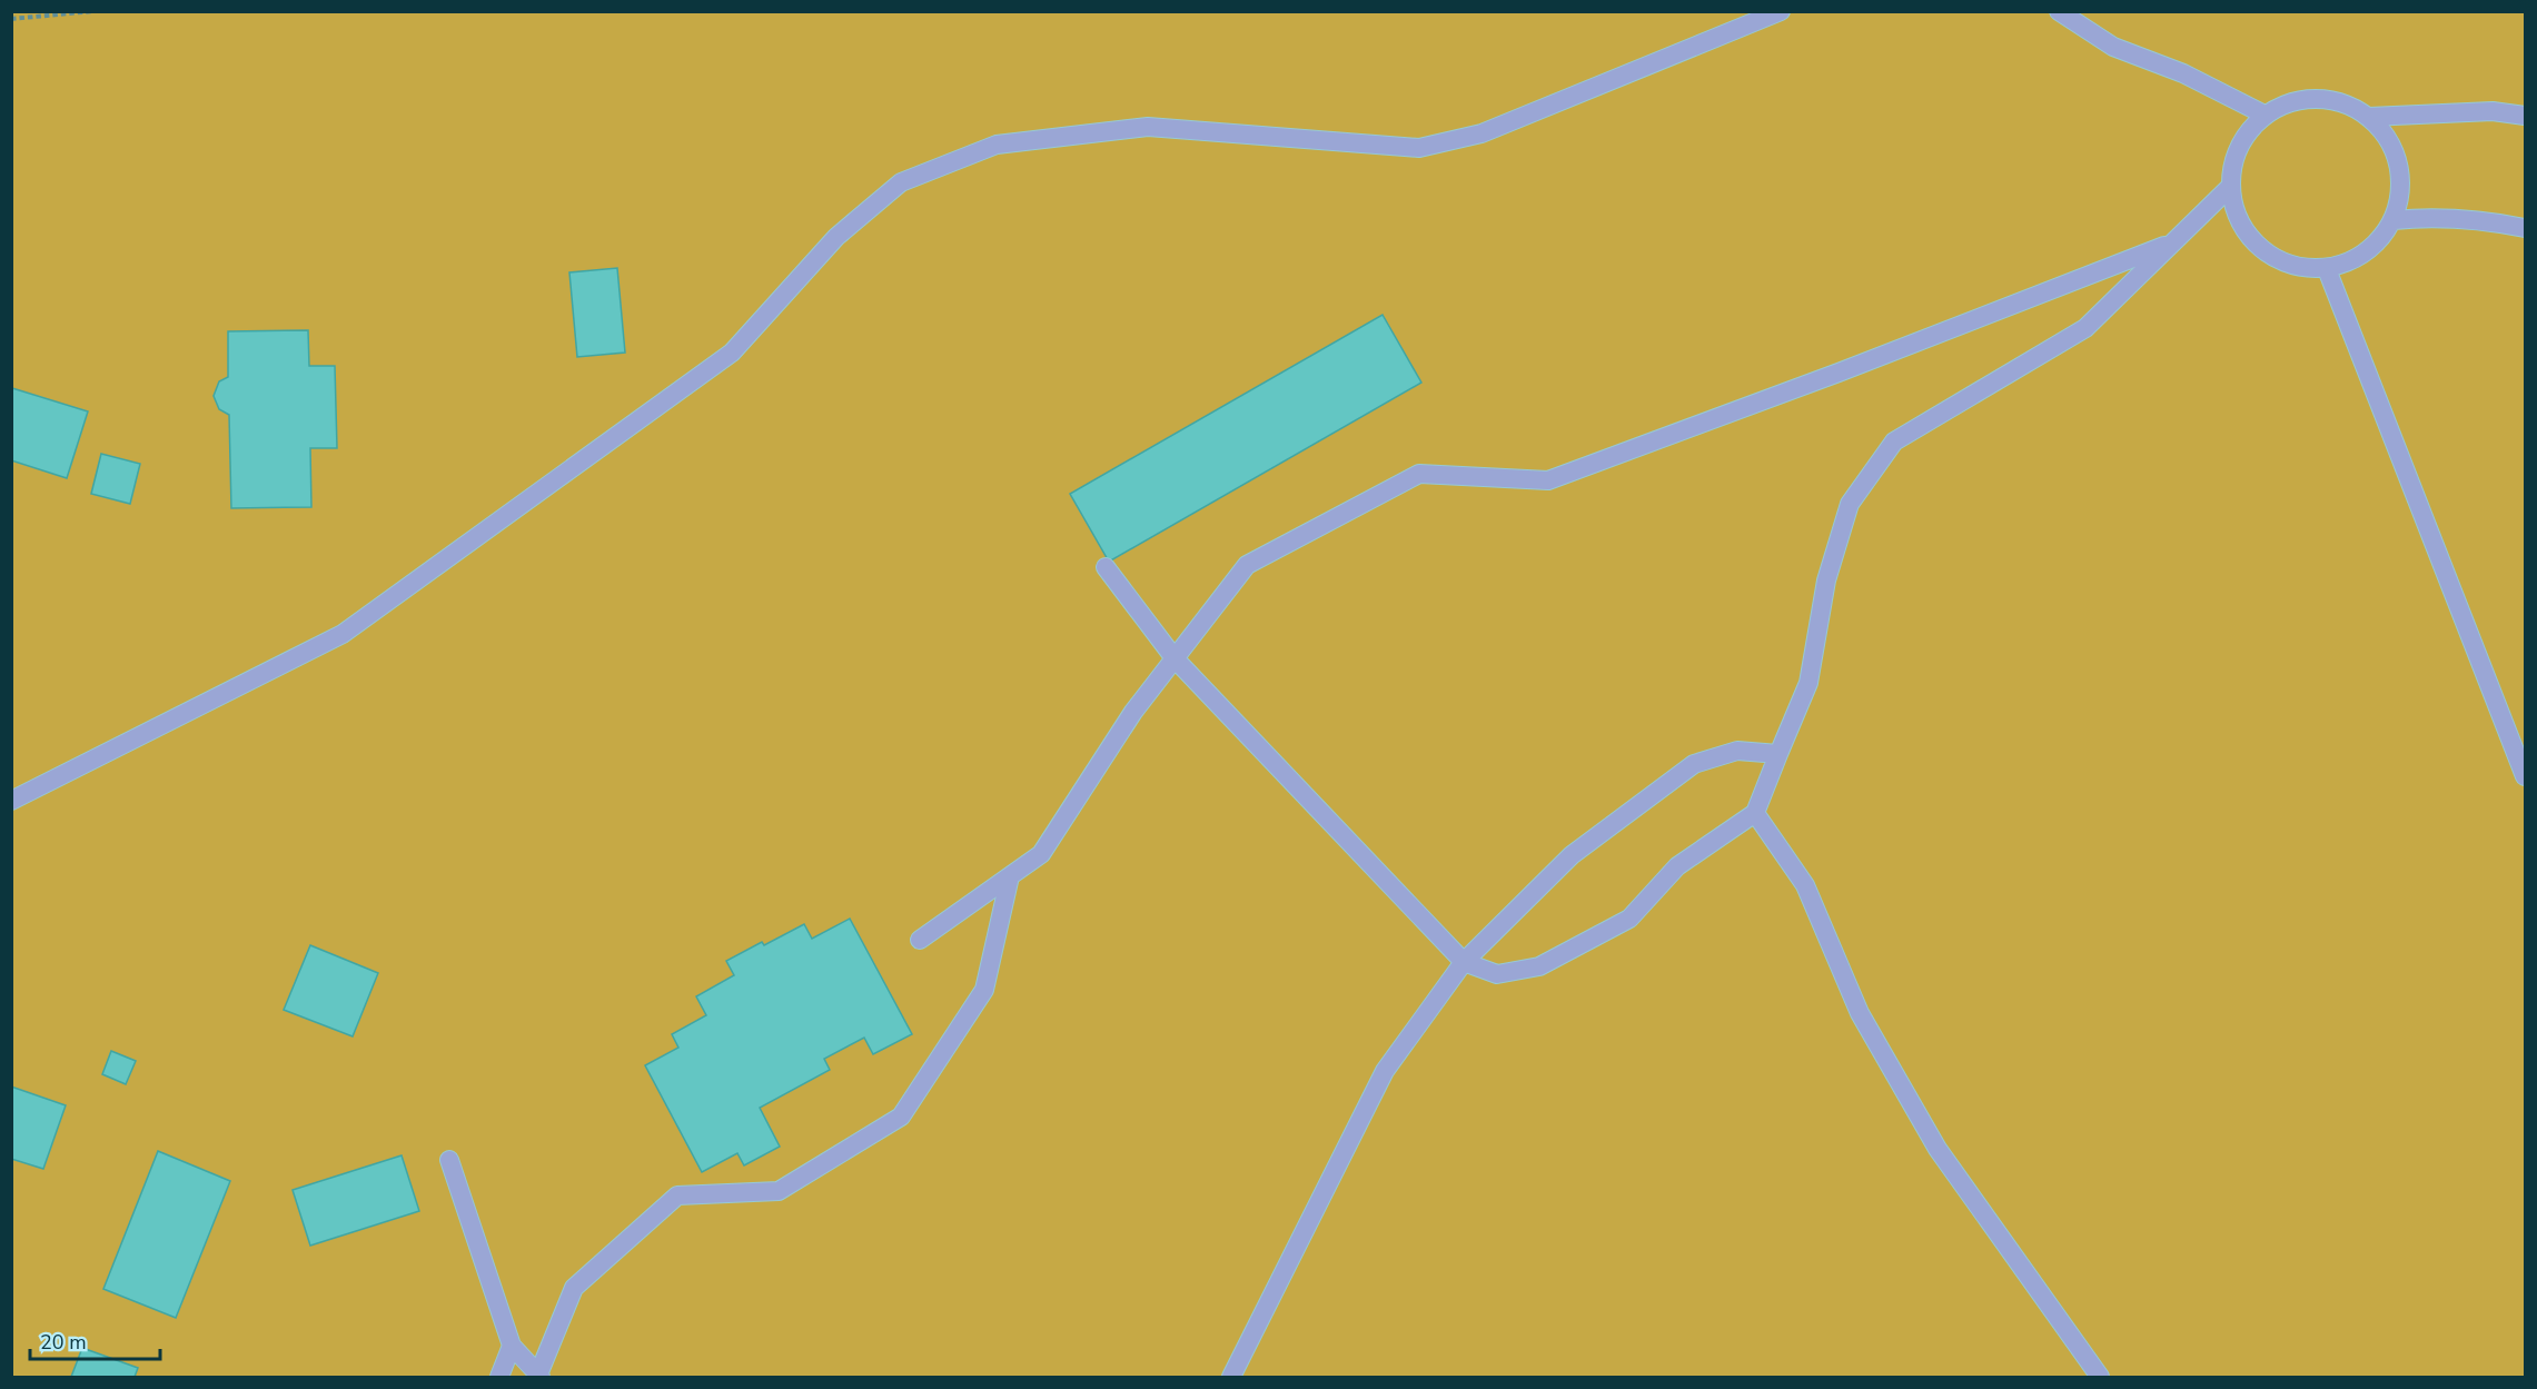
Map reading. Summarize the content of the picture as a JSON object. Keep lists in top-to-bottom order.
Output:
{
  "scale_bar": "20 m"
}
